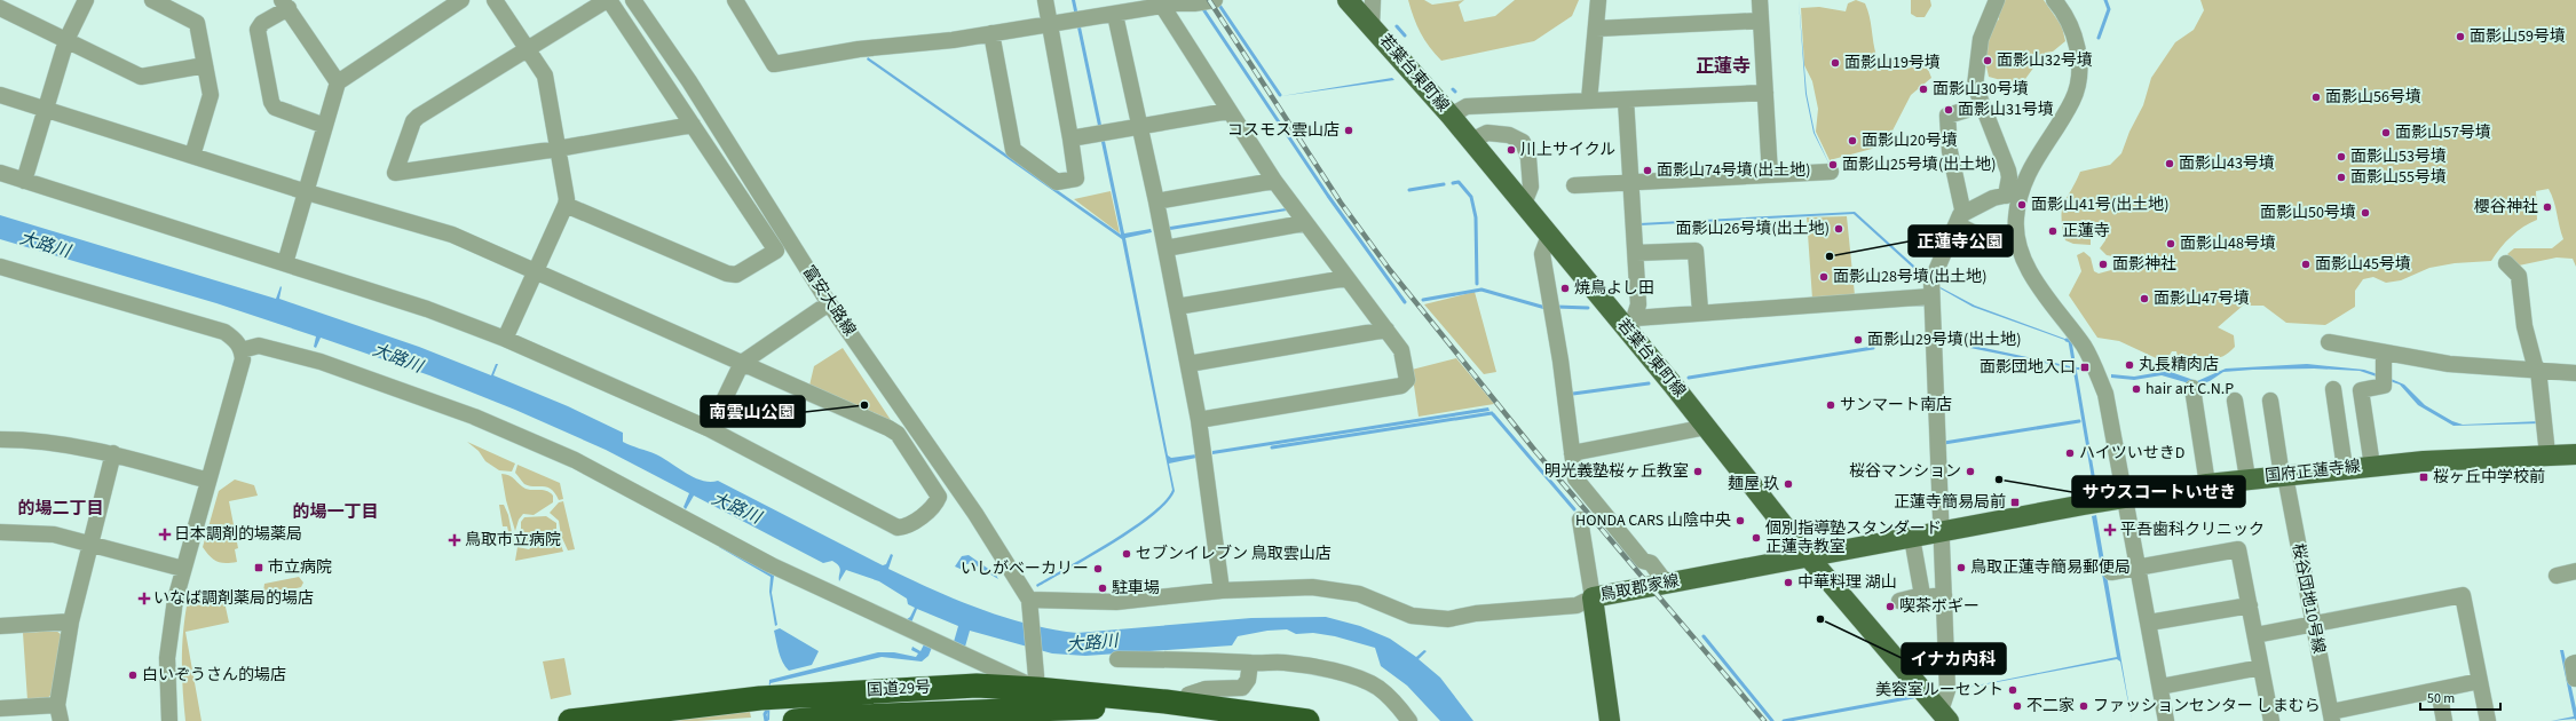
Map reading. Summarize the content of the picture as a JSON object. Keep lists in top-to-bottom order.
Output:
{
  "streets": {
    "highway": ["国道29号"],
    "main road": ["若葉台東町線", "国府正蓮寺線", "鳥取郡家線"],
    "street": ["富安大路線", "桜谷団地10号線"]
  },
  "crossings": [
    ["若葉台東町線", "国府正蓮寺線"],
    ["若葉台東町線", "鳥取郡家線"],
    ["国府正蓮寺線", "鳥取郡家線"],
    ["国府正蓮寺線", "桜谷団地10号線"]
  ],
  "districts": ["正蓮寺", "的場二丁目", "的場一丁目"],
  "water": ["大路川"],
  "places": {
    "other": [
      "面影山59号墳",
      "面影山32号墳",
      "面影山19号墳",
      "面影山30号墳",
      "面影山56号墳",
      "面影山31号墳",
      "コスモス雲山店",
      "面影山57号墳",
      "面影山20号墳",
      "川上サイクル",
      "面影山53号墳",
      "面影山43号墳",
      "面影山25号墳(出土地)",
      "面影山74号墳(出土地)",
      "面影山55号墳",
      "面影山41号(出土地)",
      "櫻谷神社",
      "面影山50号墳",
      "面影山26号墳(出土地)",
      "正蓮寺",
      "面影山48号墳",
      "正蓮寺公園",
      "面影神社",
      "面影山45号墳",
      "面影山28号墳(出土地)",
      "焼鳥よし田",
      "面影山47号墳",
      "面影山29号墳(出土地)",
      "丸長精肉店",
      "hair art C.N.P",
      "南雲山公園",
      "サンマート南店",
      "ハイツいせきD",
      "明光義塾桜ヶ丘教室",
      "桜谷マンション",
      "サウスコートいせき",
      "麺屋 玖",
      "HONDA CARS 山陰中央",
      "個別指導塾スタンダード 正蓮寺教室",
      "セブンイレブン 鳥取雲山店",
      "鳥取正蓮寺簡易郵便局",
      "いしがベーカリー",
      "中華料理 湖山",
      "駐車場",
      "喫茶ボギー",
      "イナカ内科",
      "白いぞうさん的場店",
      "美容室ルーセント",
      "不二家",
      "ファッションセンター しまむら"
    ],
    "transit": [
      "面影団地入口",
      "桜ヶ丘中学校前",
      "正蓮寺簡易局前",
      "市立病院"
    ],
    "health": [
      "平吾歯科クリニック",
      "日本調剤的場薬局",
      "鳥取市立病院",
      "いなば調剤薬局的場店"
    ]
  },
  "scale_bar": "50 m"
}
